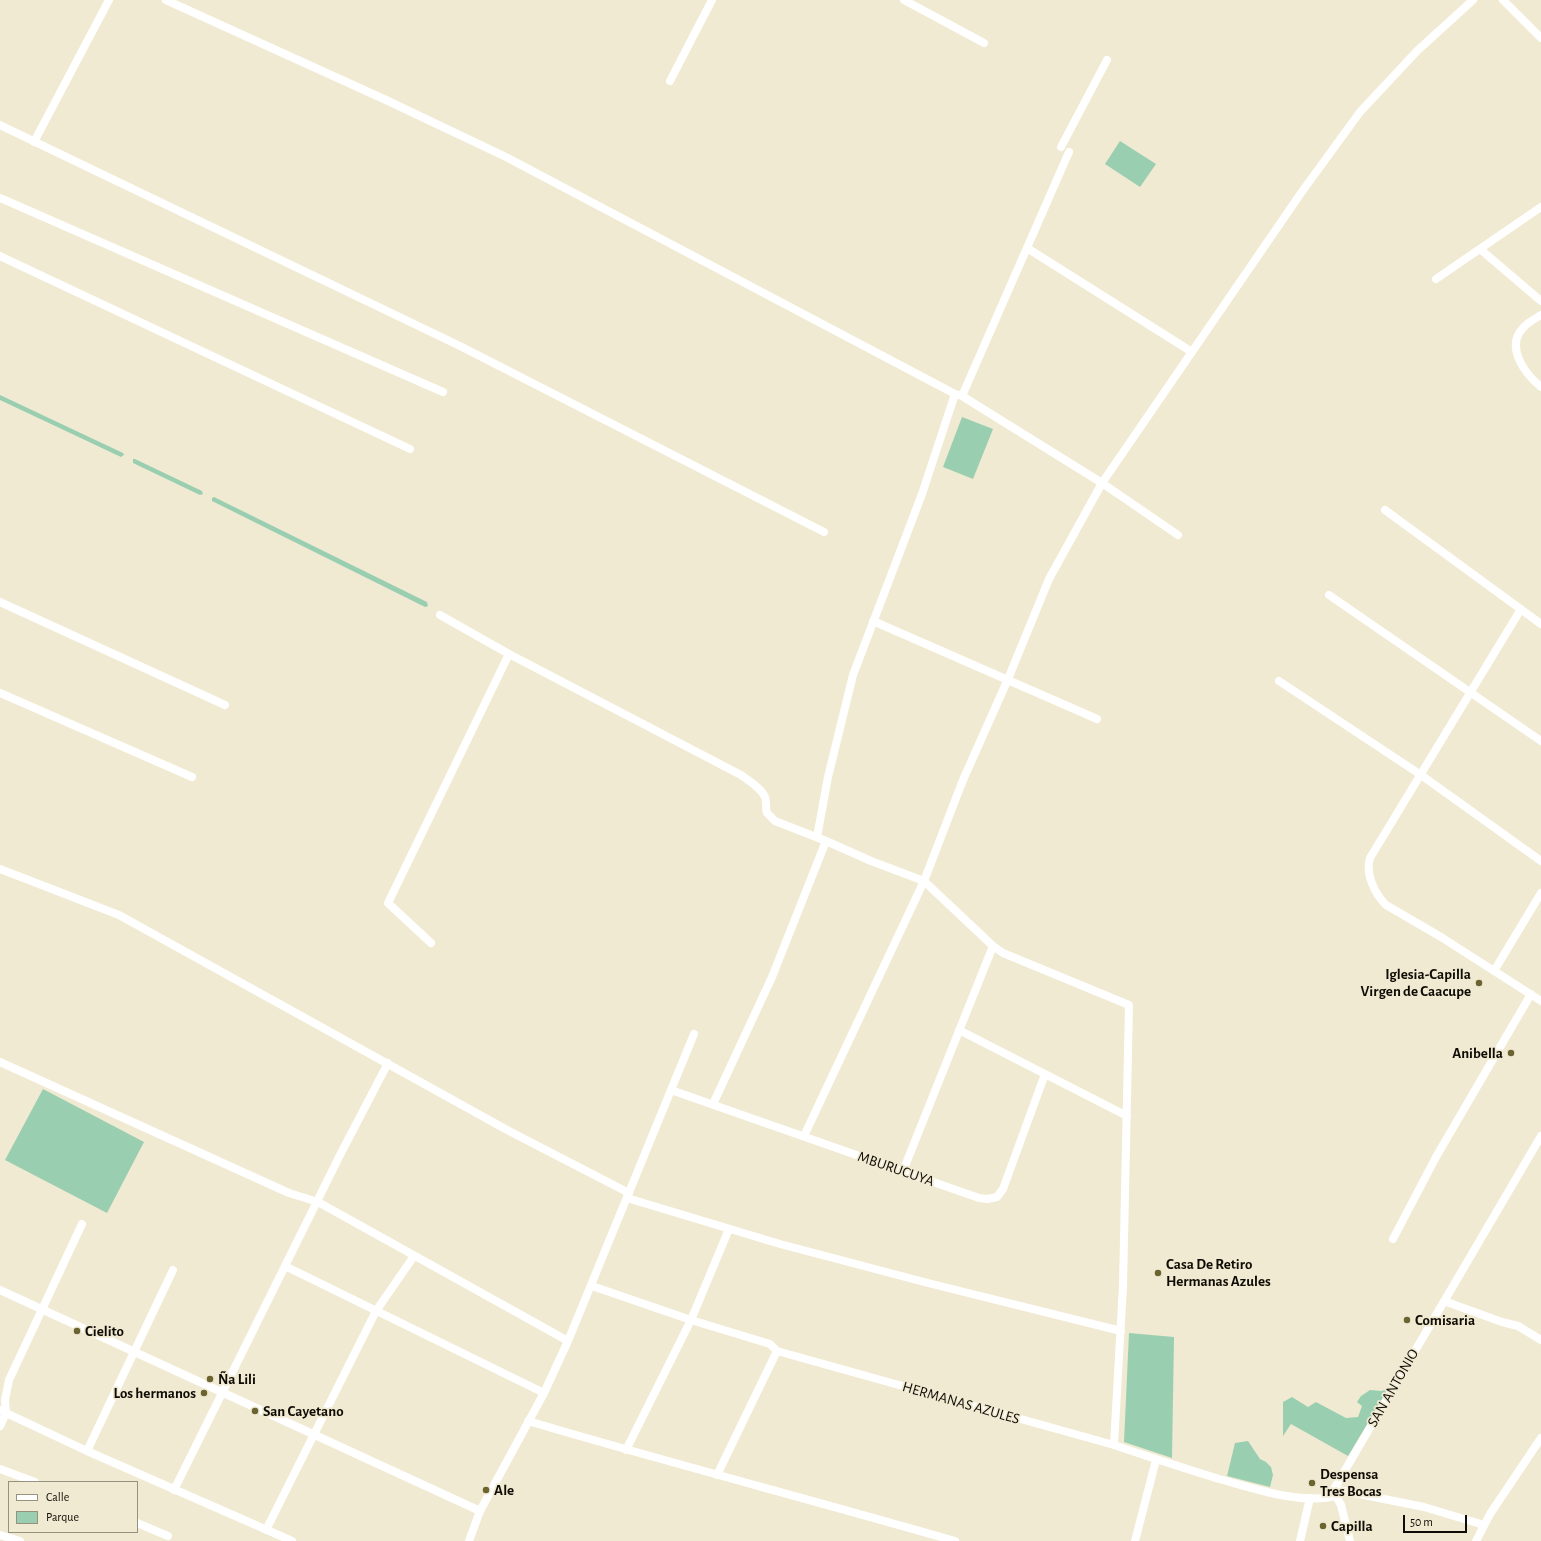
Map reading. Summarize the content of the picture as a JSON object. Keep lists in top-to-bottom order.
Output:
{
  "streets": {
    "street": ["MBURUCUYA", "SAN ANTONIO", "HERMANAS AZULES"]
  },
  "crossings": [
    ["SAN ANTONIO", "HERMANAS AZULES"]
  ],
  "places": [
    "Iglesia-Capilla Virgen de Caacupe",
    "Anibella",
    "Casa De Retiro Hermanas Azules",
    "Comisaria",
    "Cielito",
    "Ña Lili",
    "Los hermanos",
    "San Cayetano",
    "Despensa Tres Bocas",
    "Ale",
    "Capilla"
  ],
  "legend": ["Calle", "Parque"],
  "scale_bar": "50 m"
}
